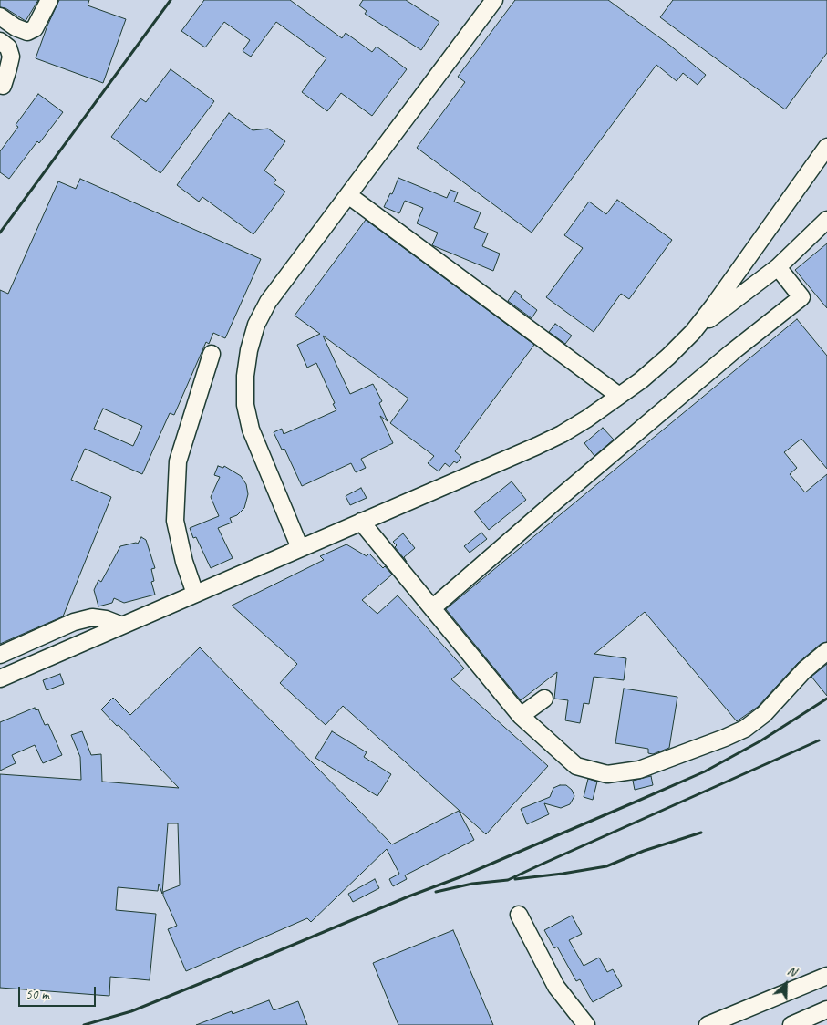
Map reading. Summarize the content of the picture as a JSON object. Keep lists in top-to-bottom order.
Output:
{
  "scale_bar": "50 m",
  "north": "top right"
}
